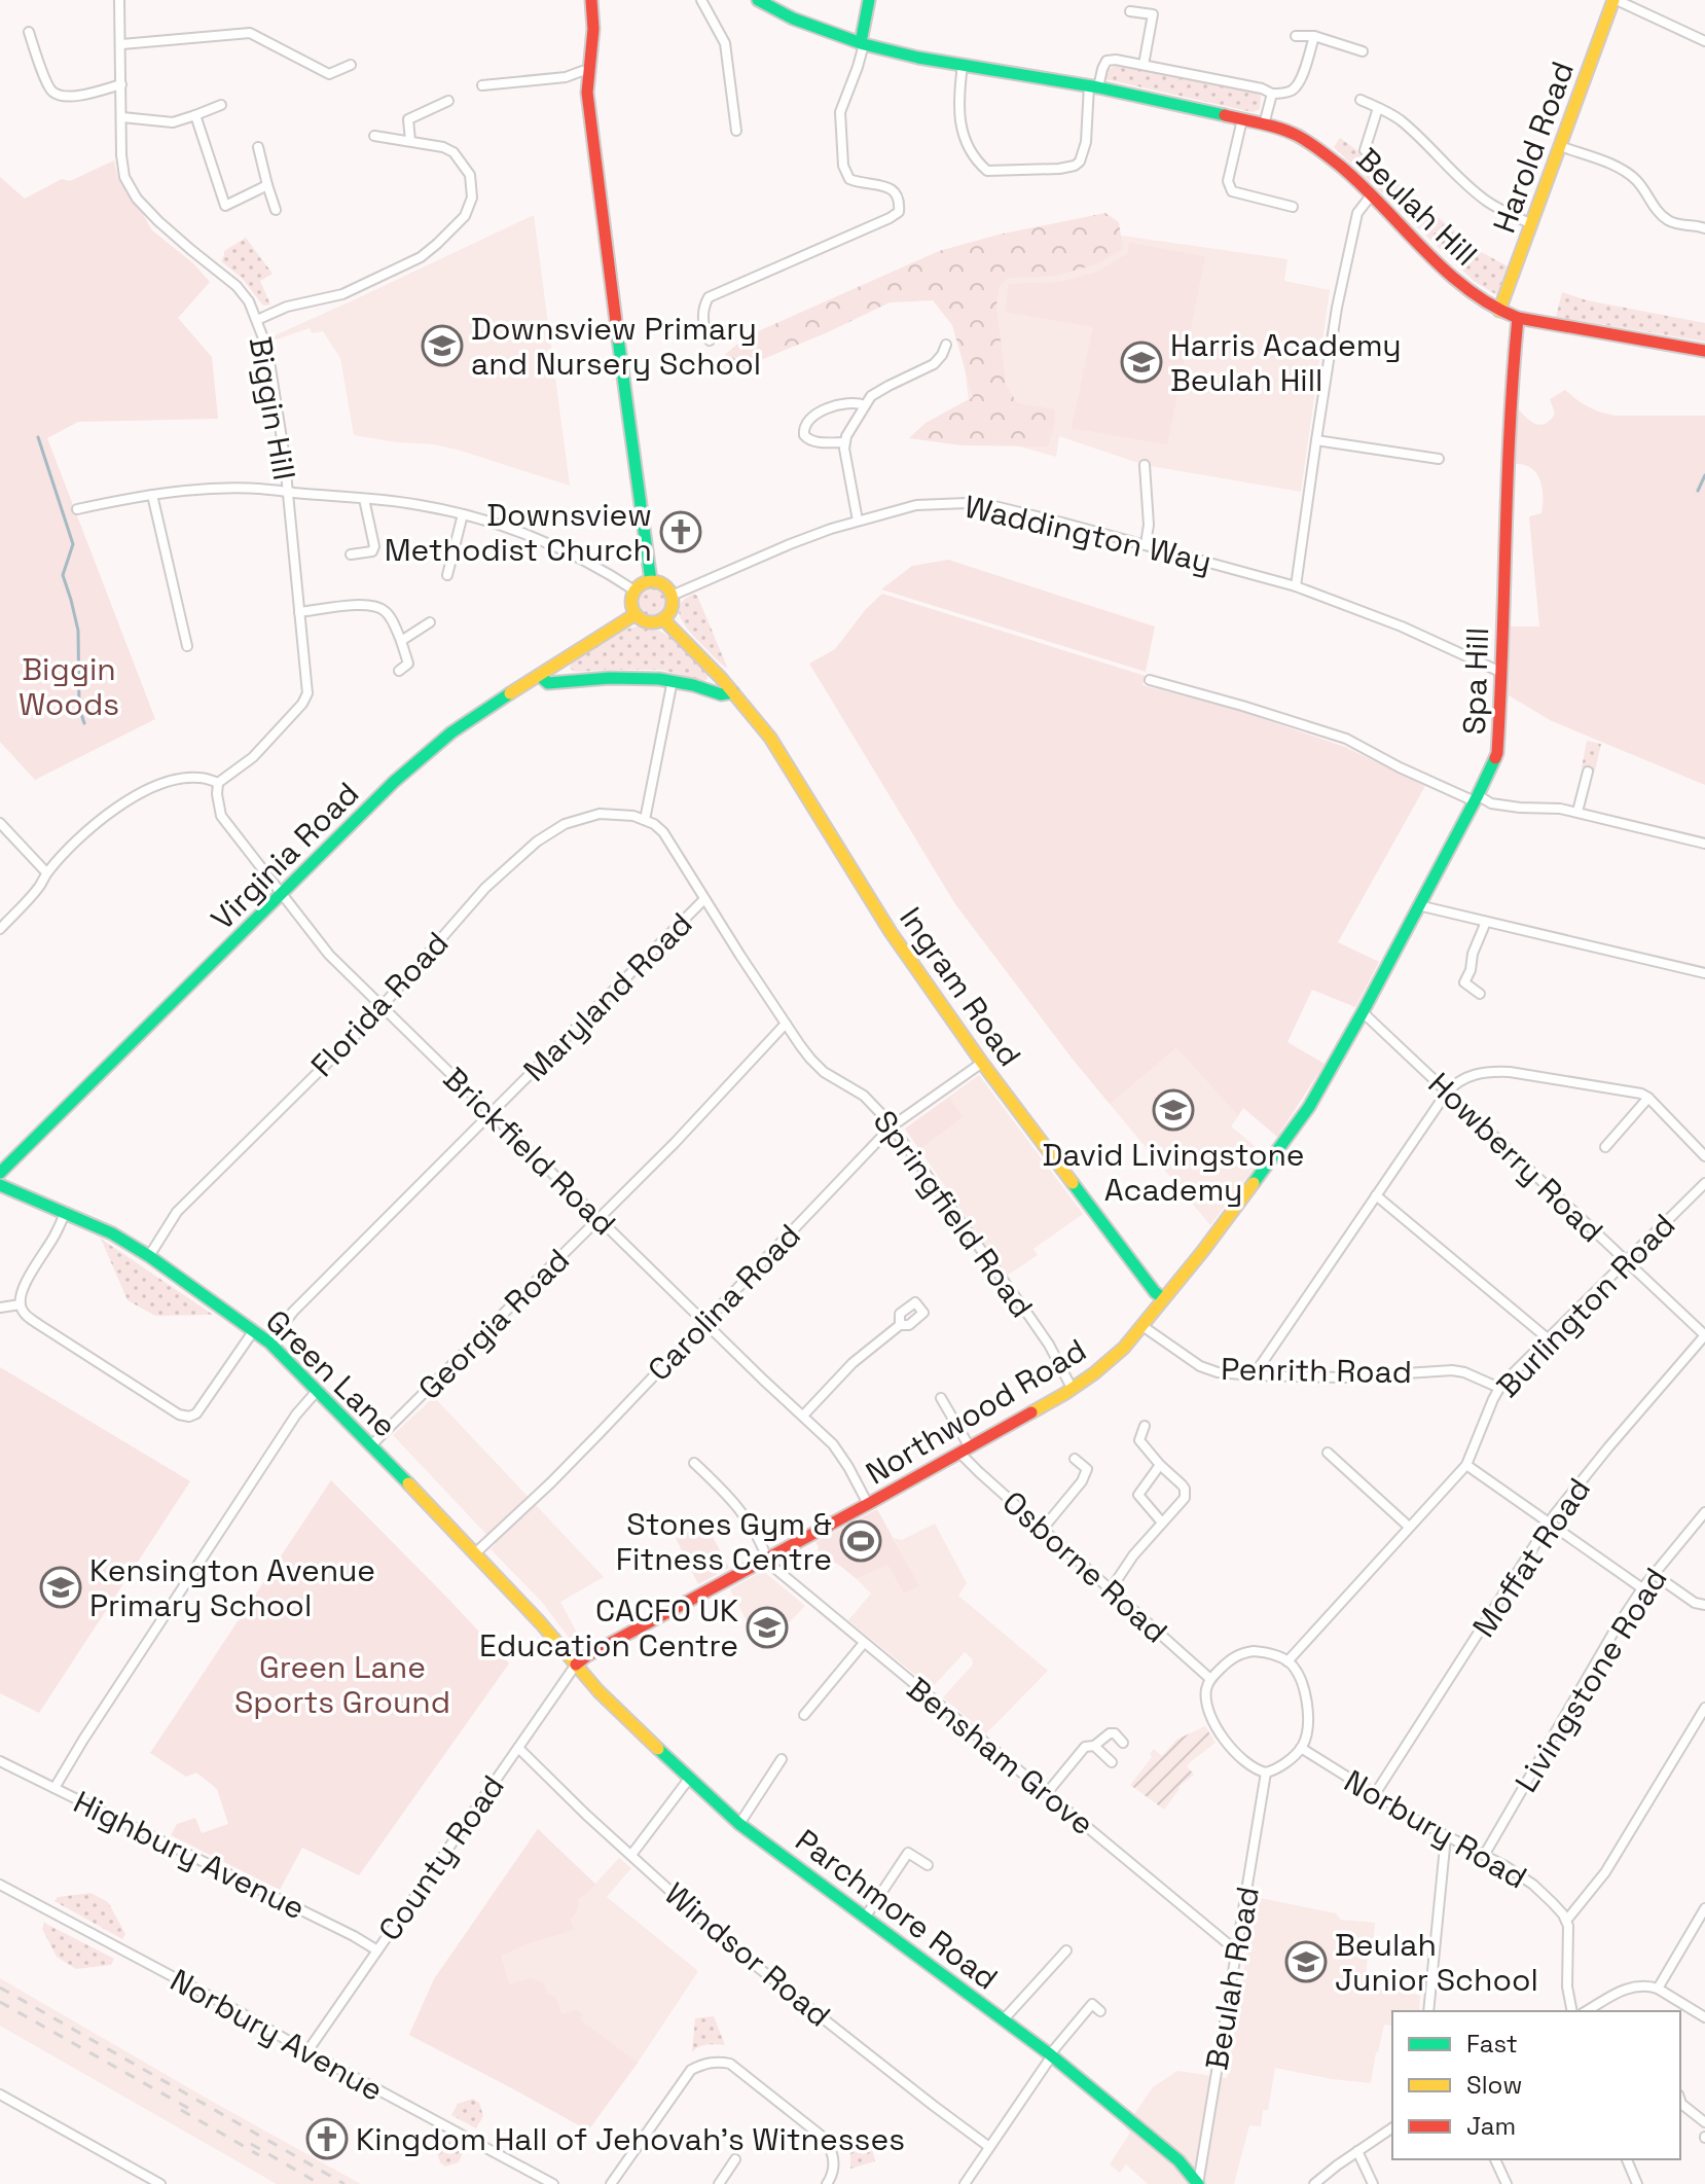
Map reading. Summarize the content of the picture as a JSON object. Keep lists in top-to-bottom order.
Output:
{
  "streets": {
    "street": [
      "Harold Road",
      "Beulah Hill",
      "Biggin Hill",
      "Waddington Way",
      "Spa Hill",
      "Virginia Road",
      "Ingram Road",
      "Maryland Road",
      "Florida Road",
      "Brickfield Road",
      "Howberry Road",
      "Springfield Road",
      "Carolina Road",
      "Burlington Road",
      "Georgia Road",
      "Penrith Road",
      "Green Lane",
      "Northwood Road",
      "Moffat Road",
      "Osborne Road",
      "Livingstone Road",
      "Bensham Grove",
      "Norbury Road",
      "Highbury Avenue",
      "County Road",
      "Parchmore Road",
      "Windsor Road",
      "Beulah Road",
      "Norbury Avenue"
    ]
  },
  "crossings": [
    ["Harold Road", "Beulah Hill"],
    ["Beulah Hill", "Spa Hill"],
    ["Biggin Hill", "Brickfield Road"],
    ["Waddington Way", "Spa Hill"],
    ["Waddington Way", "Virginia Road"],
    ["Waddington Way", "Ingram Road"],
    ["Spa Hill", "Howberry Road"],
    ["Spa Hill", "Northwood Road"],
    ["Virginia Road", "Ingram Road"],
    ["Virginia Road", "Brickfield Road"],
    ["Ingram Road", "Carolina Road"],
    ["Ingram Road", "Northwood Road"],
    ["Maryland Road", "Brickfield Road"],
    ["Maryland Road", "Springfield Road"],
    ["Maryland Road", "Green Lane"],
    ["Florida Road", "Brickfield Road"],
    ["Florida Road", "Springfield Road"],
    ["Florida Road", "Green Lane"],
    ["Brickfield Road", "Carolina Road"],
    ["Brickfield Road", "Georgia Road"],
    ["Brickfield Road", "Northwood Road"],
    ["Howberry Road", "Burlington Road"],
    ["Howberry Road", "Northwood Road"],
    ["Howberry Road", "Moffat Road"],
    ["Springfield Road", "Carolina Road"],
    ["Springfield Road", "Georgia Road"],
    ["Springfield Road", "Northwood Road"],
    ["Carolina Road", "Green Lane"],
    ["Burlington Road", "Penrith Road"],
    ["Burlington Road", "Osborne Road"],
    ["Burlington Road", "Norbury Road"],
    ["Burlington Road", "Beulah Road"],
    ["Georgia Road", "Green Lane"],
    ["Penrith Road", "Northwood Road"],
    ["Green Lane", "Northwood Road"],
    ["Green Lane", "County Road"],
    ["Green Lane", "Parchmore Road"],
    ["Northwood Road", "Osborne Road"],
    ["Northwood Road", "Bensham Grove"],
    ["Northwood Road", "County Road"],
    ["Northwood Road", "Parchmore Road"],
    ["Moffat Road", "Norbury Road"],
    ["Osborne Road", "Norbury Road"],
    ["Osborne Road", "Beulah Road"],
    ["Livingstone Road", "Norbury Road"],
    ["Bensham Grove", "Beulah Road"],
    ["Norbury Road", "Beulah Road"],
    ["Highbury Avenue", "County Road"],
    ["County Road", "Parchmore Road"],
    ["County Road", "Windsor Road"],
    ["County Road", "Norbury Avenue"],
    ["Parchmore Road", "Beulah Road"]
  ],
  "parks": ["Biggin Woods", "Green Lane Sports Ground"],
  "places": {
    "school or university": [
      "Downsview Primary and Nursery School",
      "Harris Academy Beulah Hill",
      "David Livingstone Academy",
      "Kensington Avenue Primary School",
      "CACFO UK Education Centre",
      "Beulah Junior School"
    ],
    "church": ["Downsview Methodist Church", "Kingdom Hall of Jehovah's Witnesses"],
    "sports": ["Stones Gym & Fitness Centre"]
  },
  "legend": ["Fast", "Slow", "Jam"]
}
